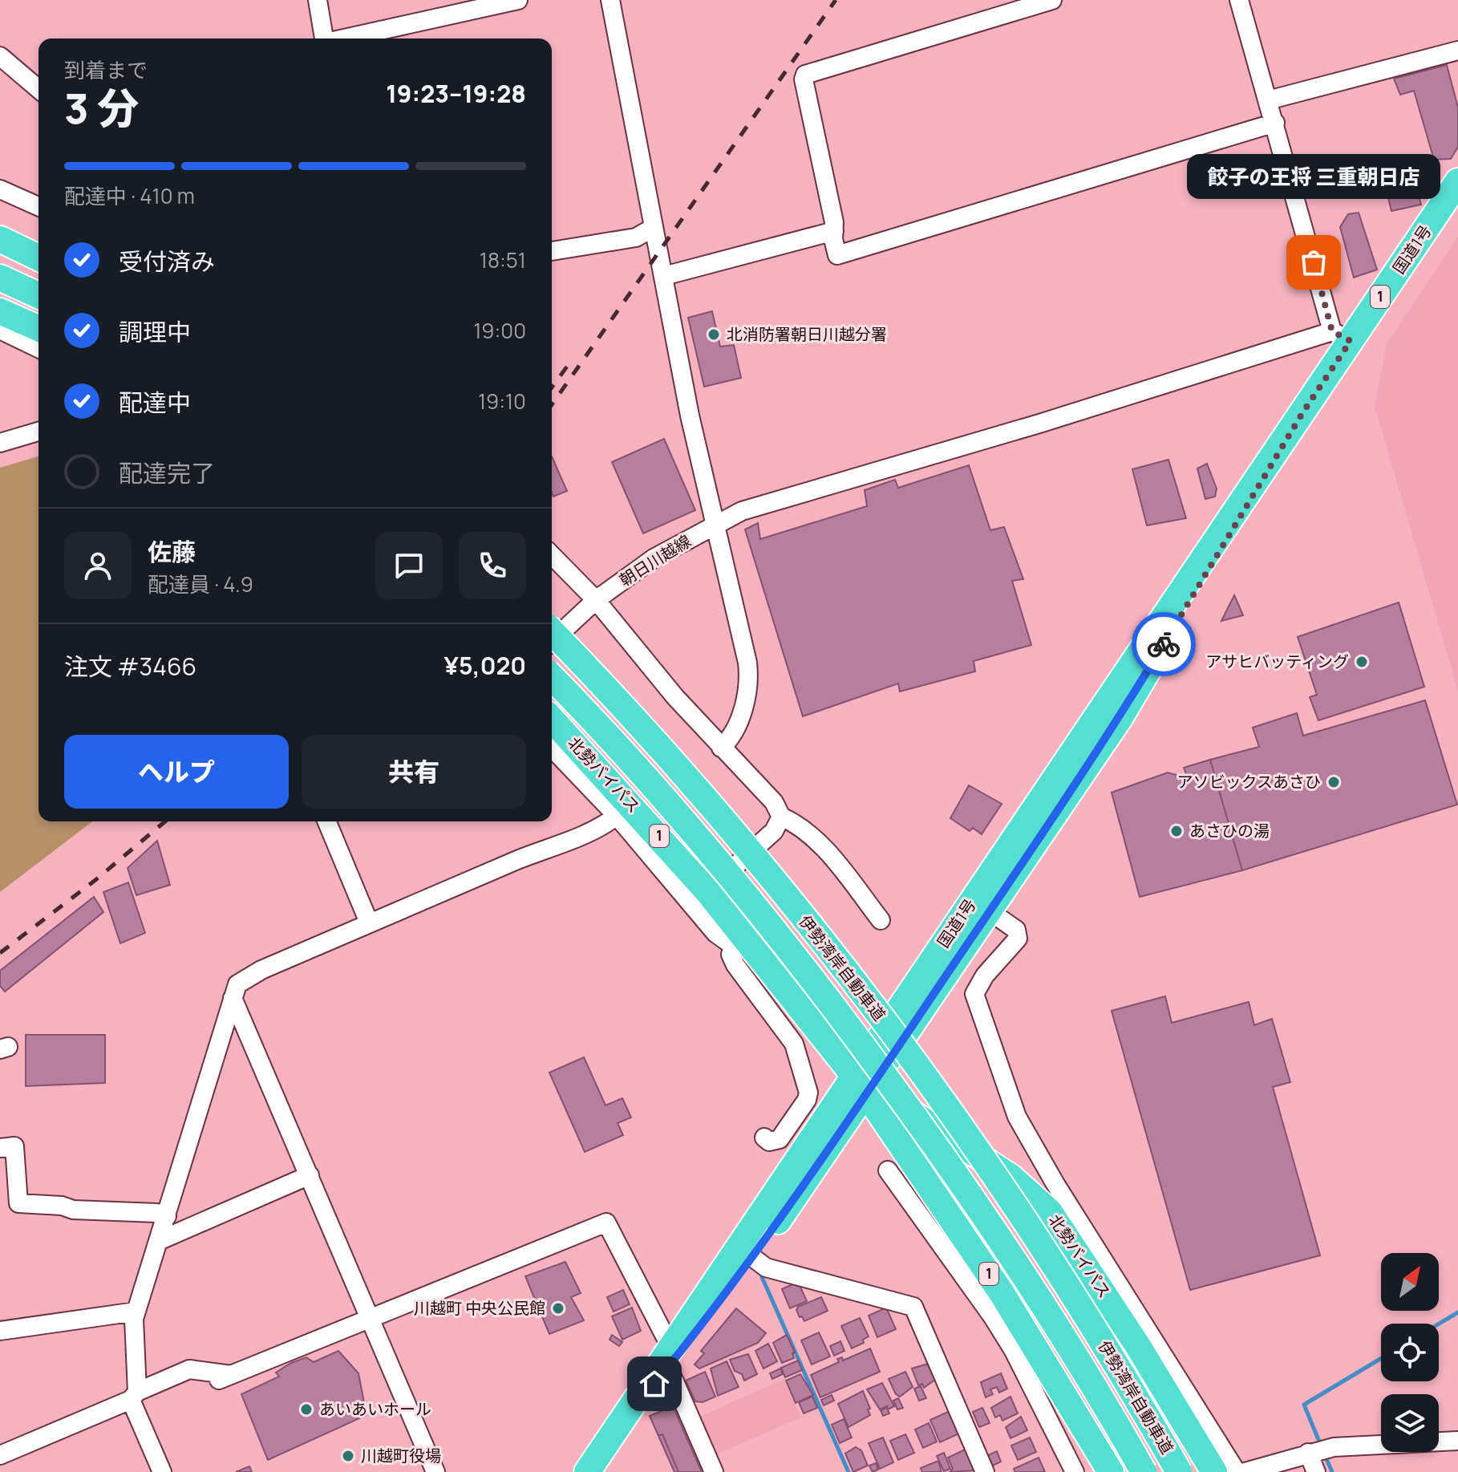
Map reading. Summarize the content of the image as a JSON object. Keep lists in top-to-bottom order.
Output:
{
  "streets": {
    "highway": [
      "国道1号",
      "1",
      "北勢バイパス",
      "伊勢湾岸自動車道"
    ],
    "street": ["朝日川越線"]
  },
  "crossings": [
    ["国道1号", "朝日川越線"],
    ["国道1号", "北勢バイパス"],
    ["1", "北勢バイパス"]
  ],
  "places": [
    "餃子の王将 三重朝日店",
    "北消防署朝日川越分署",
    "アサヒバッティング",
    "アソビックスあさひ",
    "あさひの湯",
    "川越町 中央公民館",
    "あいあいホール",
    "川越町役場"
  ],
  "north": "top right",
  "page": {
    "heading": ["3 分", "到着まで", "19:23–19:28"],
    "panel": [
      "佐藤",
      "配達員 · 4.9",
      "注文 #3466",
      "¥5,020"
    ],
    "bar": "配達中 · 410 m",
    "bubble": "餃子の王将 三重朝日店",
    "list": [
      ["受付済み", "18:51"],
      ["調理中", "19:00"],
      ["配達中", "19:10"],
      "配達完了"
    ],
    "buttons": ["ヘルプ", "共有"]
  }
}
